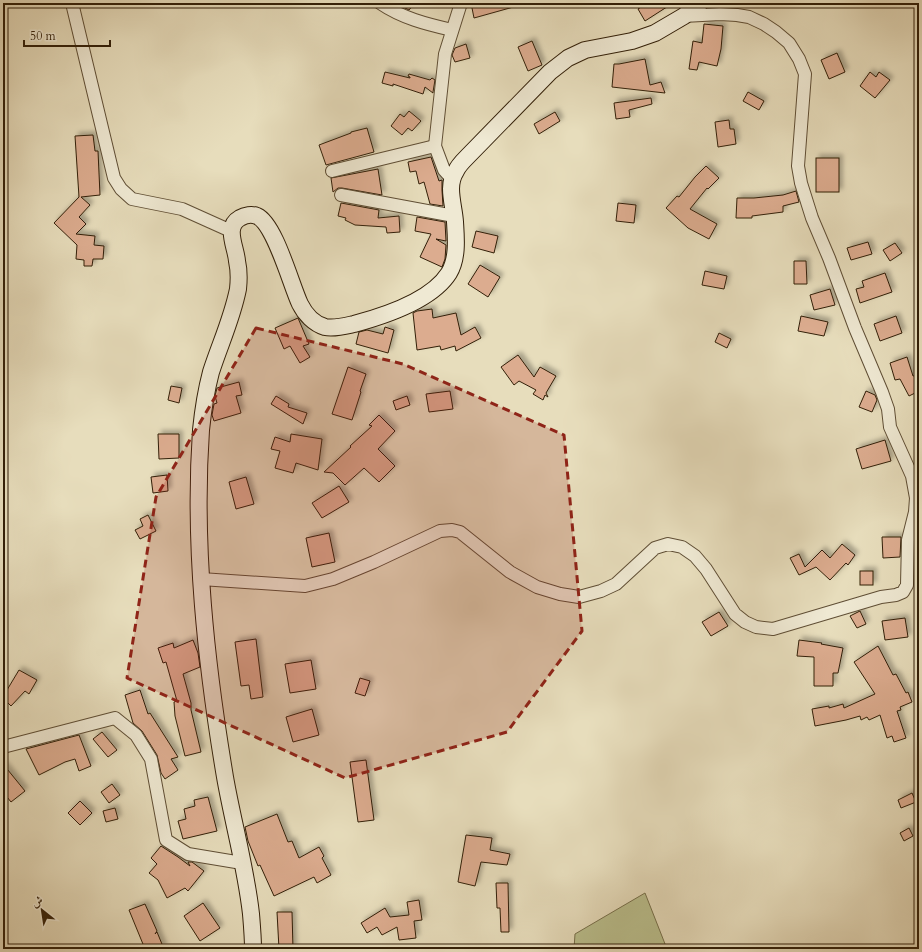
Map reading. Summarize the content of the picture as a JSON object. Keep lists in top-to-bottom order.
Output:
{
  "scale_bar": "50 m",
  "north": "top left"
}
